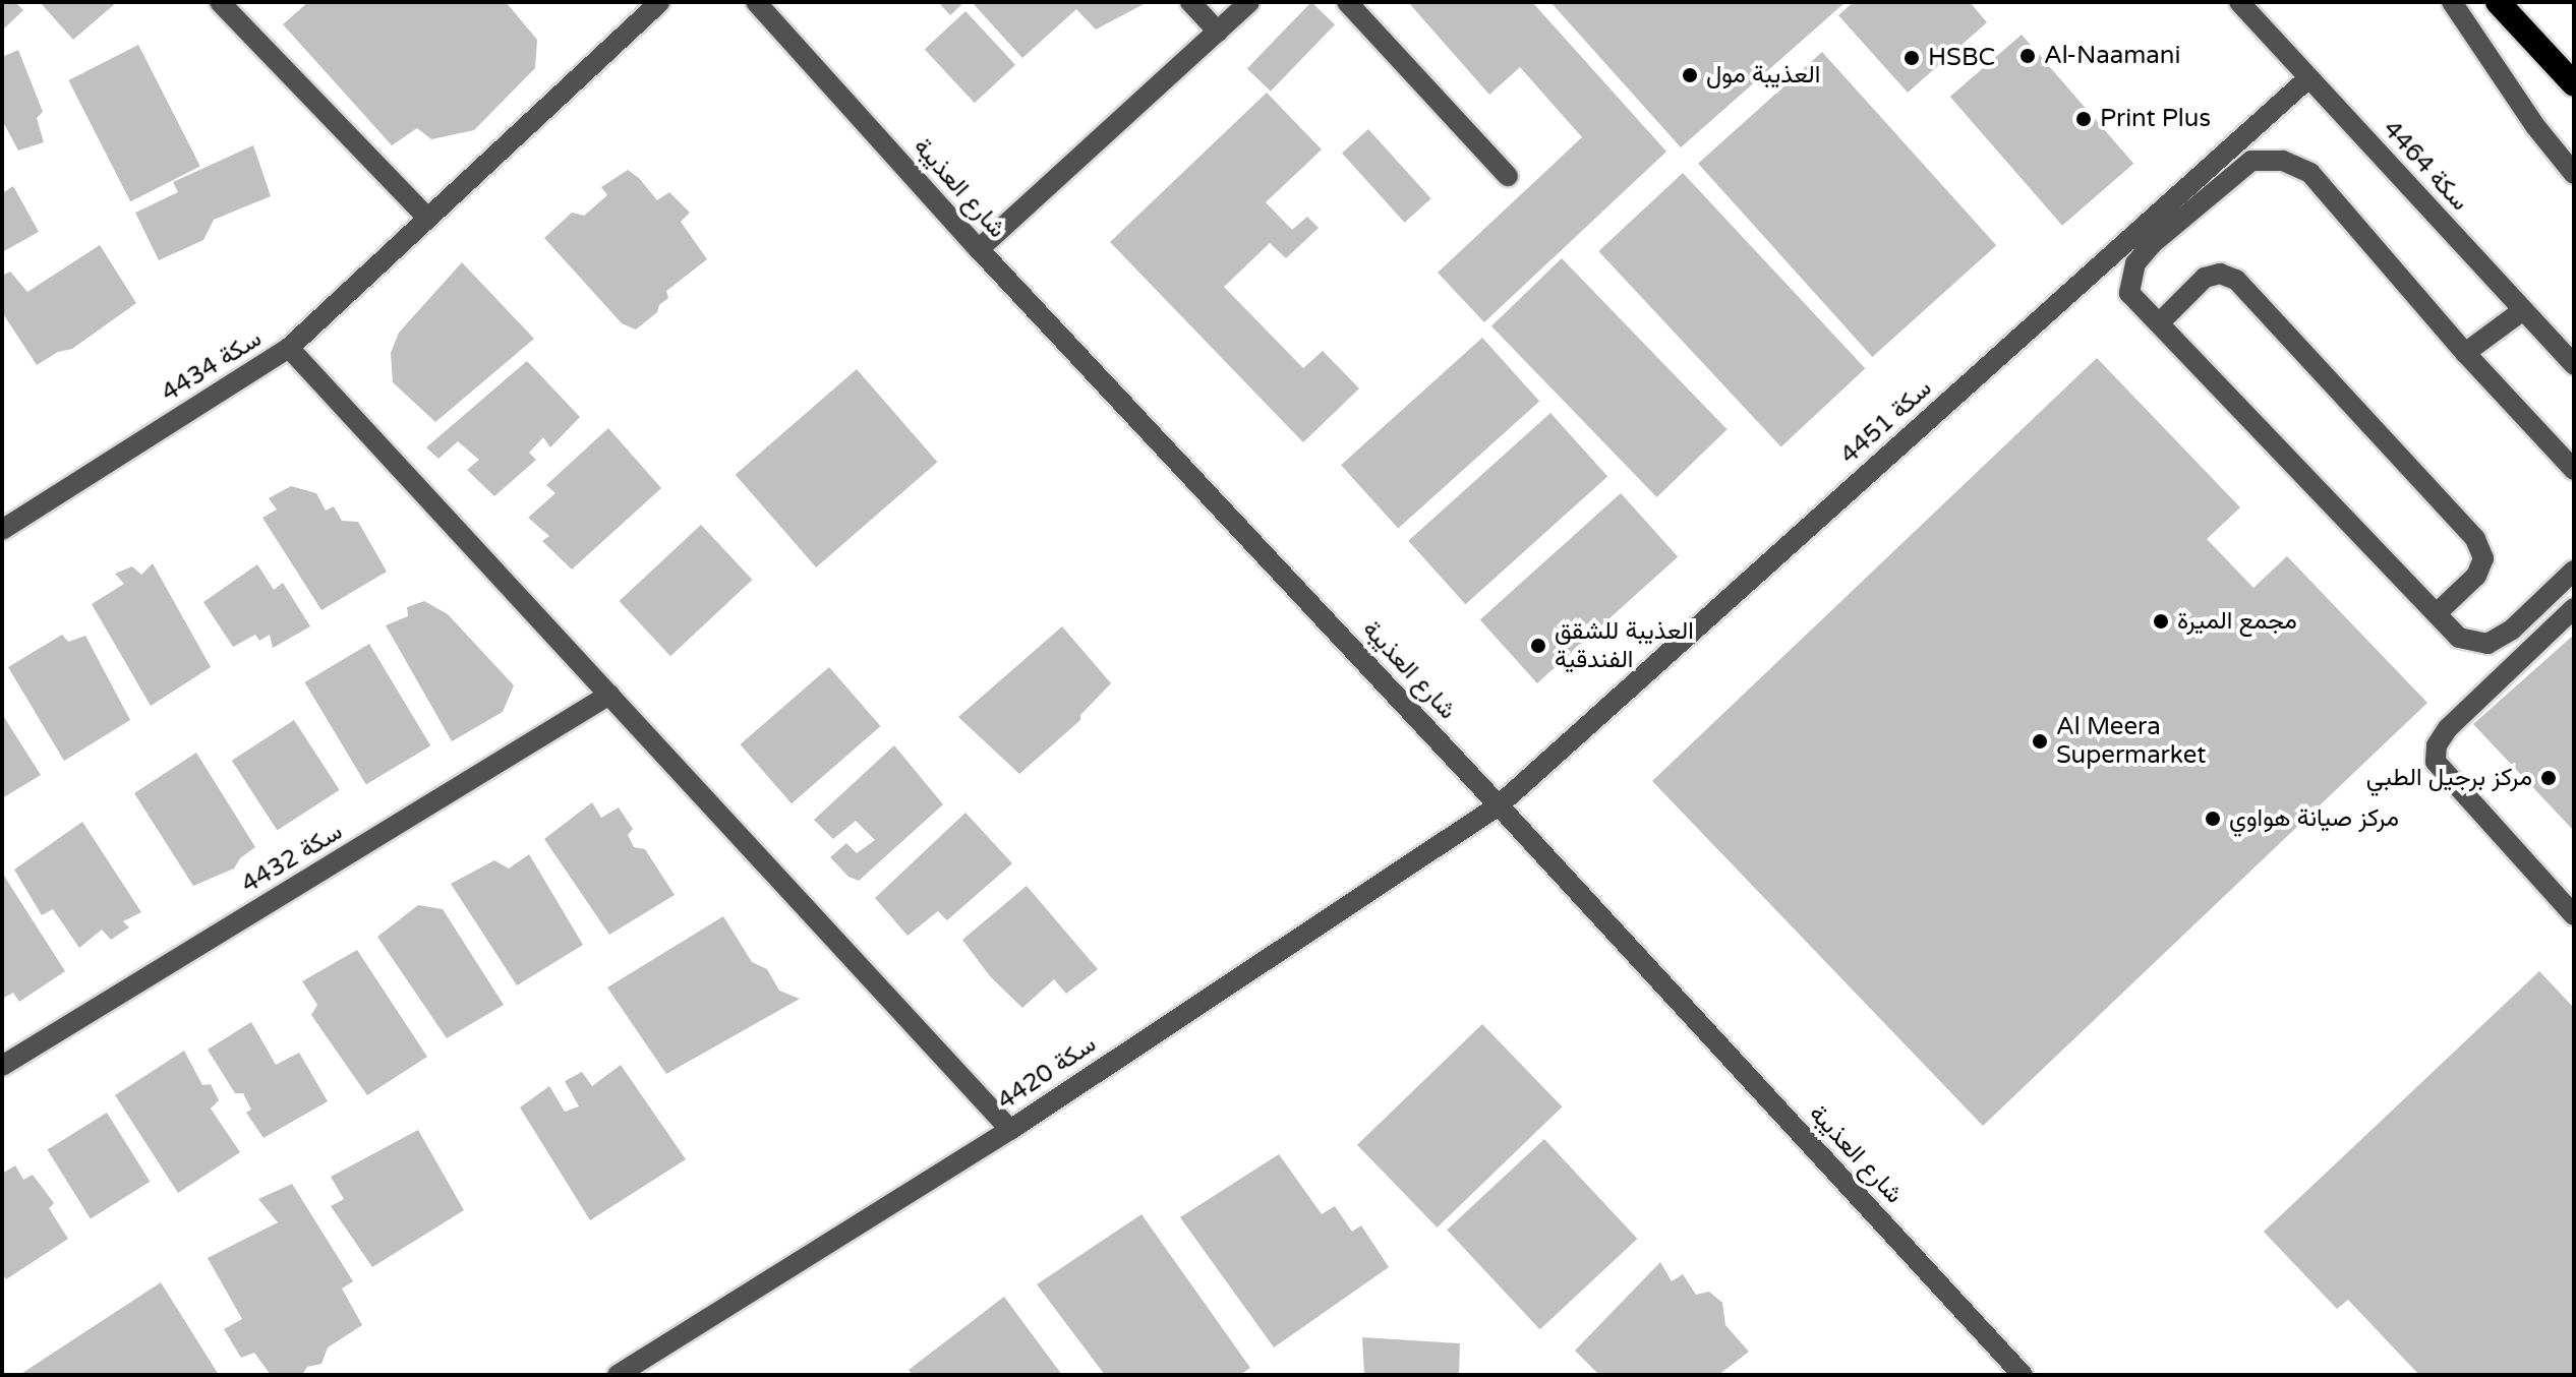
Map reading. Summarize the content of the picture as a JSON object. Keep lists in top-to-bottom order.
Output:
{
  "streets": {
    "street": [
      "سكة 4464",
      "شارع العذيبة",
      "سكة 4434",
      "سكة 4451",
      "سكة 4432",
      "سكة 4420"
    ]
  },
  "crossings": [
    ["سكة 4464", "سكة 4451"],
    ["شارع العذيبة", "سكة 4451"],
    ["شارع العذيبة", "سكة 4420"],
    ["سكة 4451", "سكة 4420"]
  ],
  "places": [
    "Al-Naamani",
    "HSBC",
    "العذيبة مول",
    "Print Plus",
    "مجمع الميرة",
    "العذيبة للشقق الفندقية",
    "Al Meera Supermarket",
    "مركز برجيل الطبي",
    "مركز صيانة هواوي"
  ]
}
